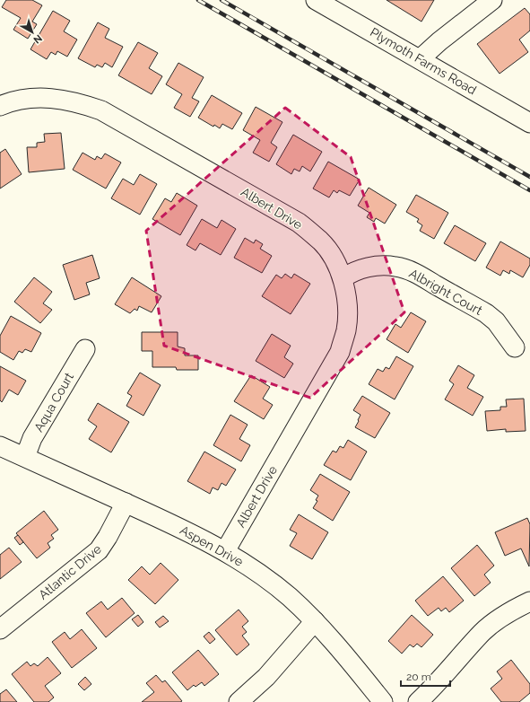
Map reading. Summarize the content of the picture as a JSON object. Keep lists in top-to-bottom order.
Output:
{
  "streets": {
    "street": [
      "Plymoth Farms Road",
      "Albert Drive",
      "Albright Court",
      "Aqua Court",
      "Aspen Drive",
      "Atlantic Drive"
    ]
  },
  "crossings": [
    ["Albert Drive", "Albright Court"],
    ["Albert Drive", "Aspen Drive"],
    ["Aqua Court", "Aspen Drive"],
    ["Aspen Drive", "Atlantic Drive"]
  ],
  "scale_bar": "20 m",
  "north": "bottom right"
}
